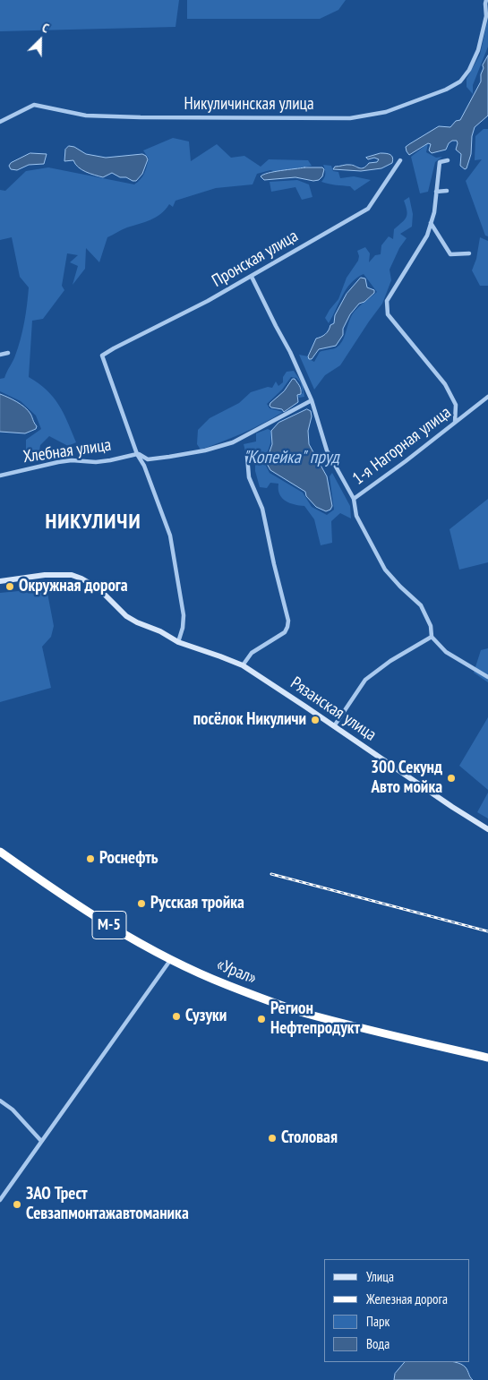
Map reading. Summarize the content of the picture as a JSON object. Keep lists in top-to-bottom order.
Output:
{
  "streets": {
    "highway": ["М-5", "«Урал»"],
    "street": [
      "Никуличинская улица",
      "Пронская улица",
      "1-я Нагорная улица",
      "Хлебная улица",
      "Рязанская улица"
    ]
  },
  "crossings": [
    ["Пронская улица", "1-я Нагорная улица"],
    ["Пронская улица", "Хлебная улица"]
  ],
  "districts": ["НИКУЛИЧИ"],
  "water": ["\"Копейка\" пруд"],
  "places": [
    "Окружная дорога",
    "посёлок Никуличи",
    "300 Секунд Авто мойка",
    "Роснефть",
    "Русская тройка",
    "Сузуки",
    "Регион Нефтепродукт",
    "Столовая",
    "ЗАО Трест Севзапмонтажавтоманика"
  ],
  "legend": [
    "Улица",
    "Железная дорога",
    "Парк",
    "Вода"
  ],
  "north": "top right"
}
